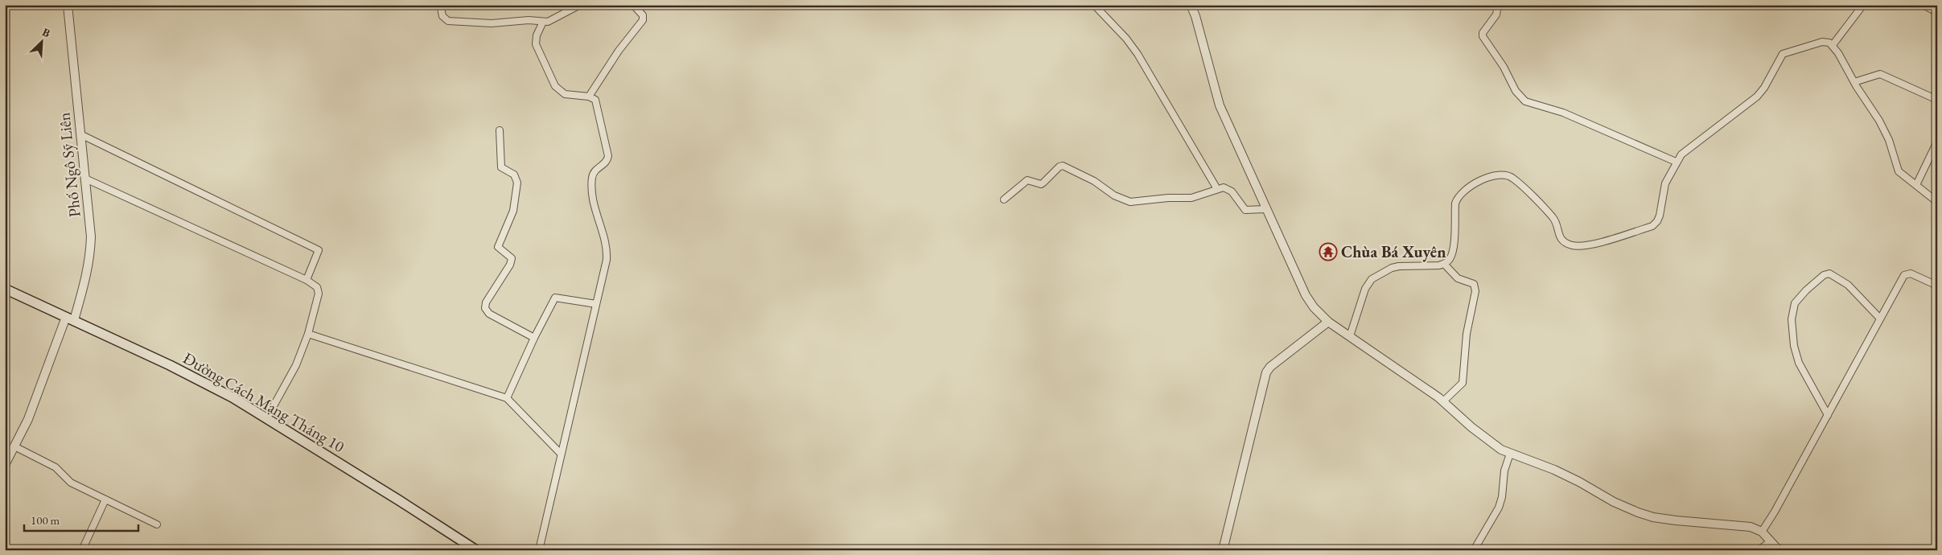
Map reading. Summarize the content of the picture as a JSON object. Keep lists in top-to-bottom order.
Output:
{
  "streets": {
    "main road": ["Đường Cách Mạng Tháng 10"],
    "street": ["Phố Ngô Sỹ Liên"]
  },
  "crossings": [
    ["Phố Ngô Sỹ Liên", "Đường Cách Mạng Tháng 10"]
  ],
  "places": {
    "temple": ["Chùa Bá Xuyên"]
  },
  "scale_bar": "100 m",
  "north": "top right"
}
